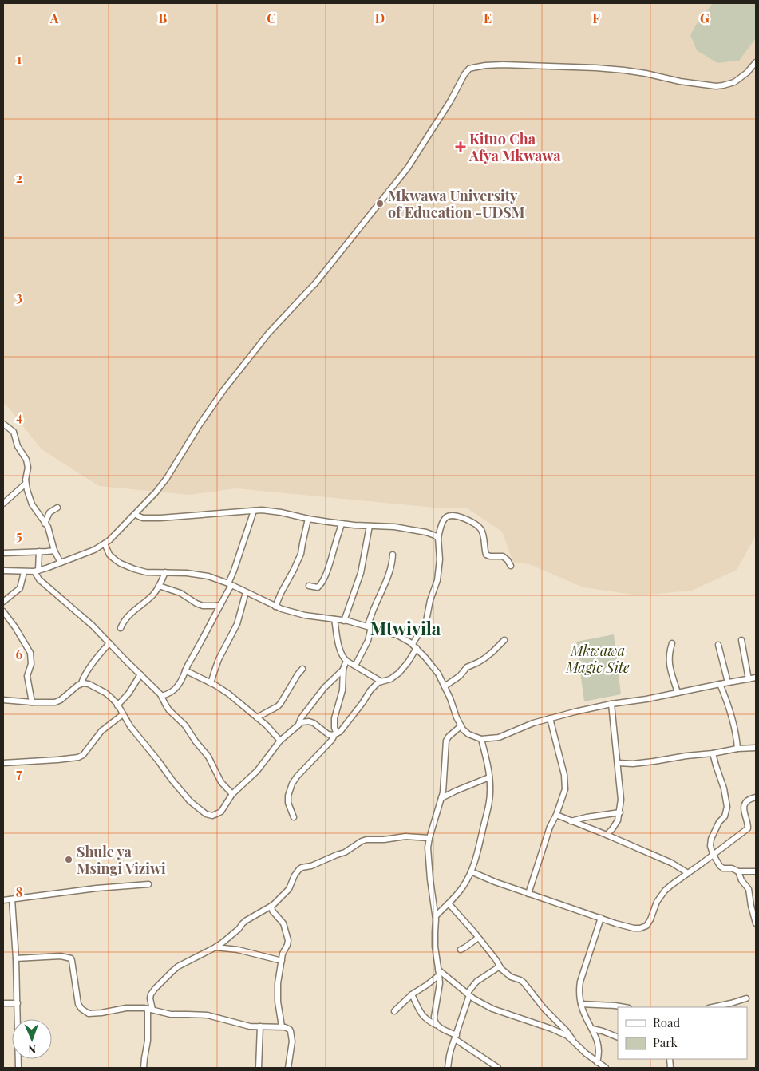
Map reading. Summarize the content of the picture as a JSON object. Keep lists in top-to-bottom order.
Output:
{
  "districts": ["Mtwivila"],
  "parks": ["Mkwawa Magic Site"],
  "places": {
    "health": ["Kituo Cha Afya Mkwawa"],
    "other": ["Mkwawa University of Education -UDSM", "Shule ya Msingi Viziwi"]
  },
  "legend": ["Road", "Park"],
  "north": "bottom",
  "grid": {
    "columns": [
      "A",
      "B",
      "C",
      "D",
      "E",
      "F",
      "G"
    ],
    "rows": [
      "1",
      "2",
      "3",
      "4",
      "5",
      "6",
      "7",
      "8"
    ]
  }
}
